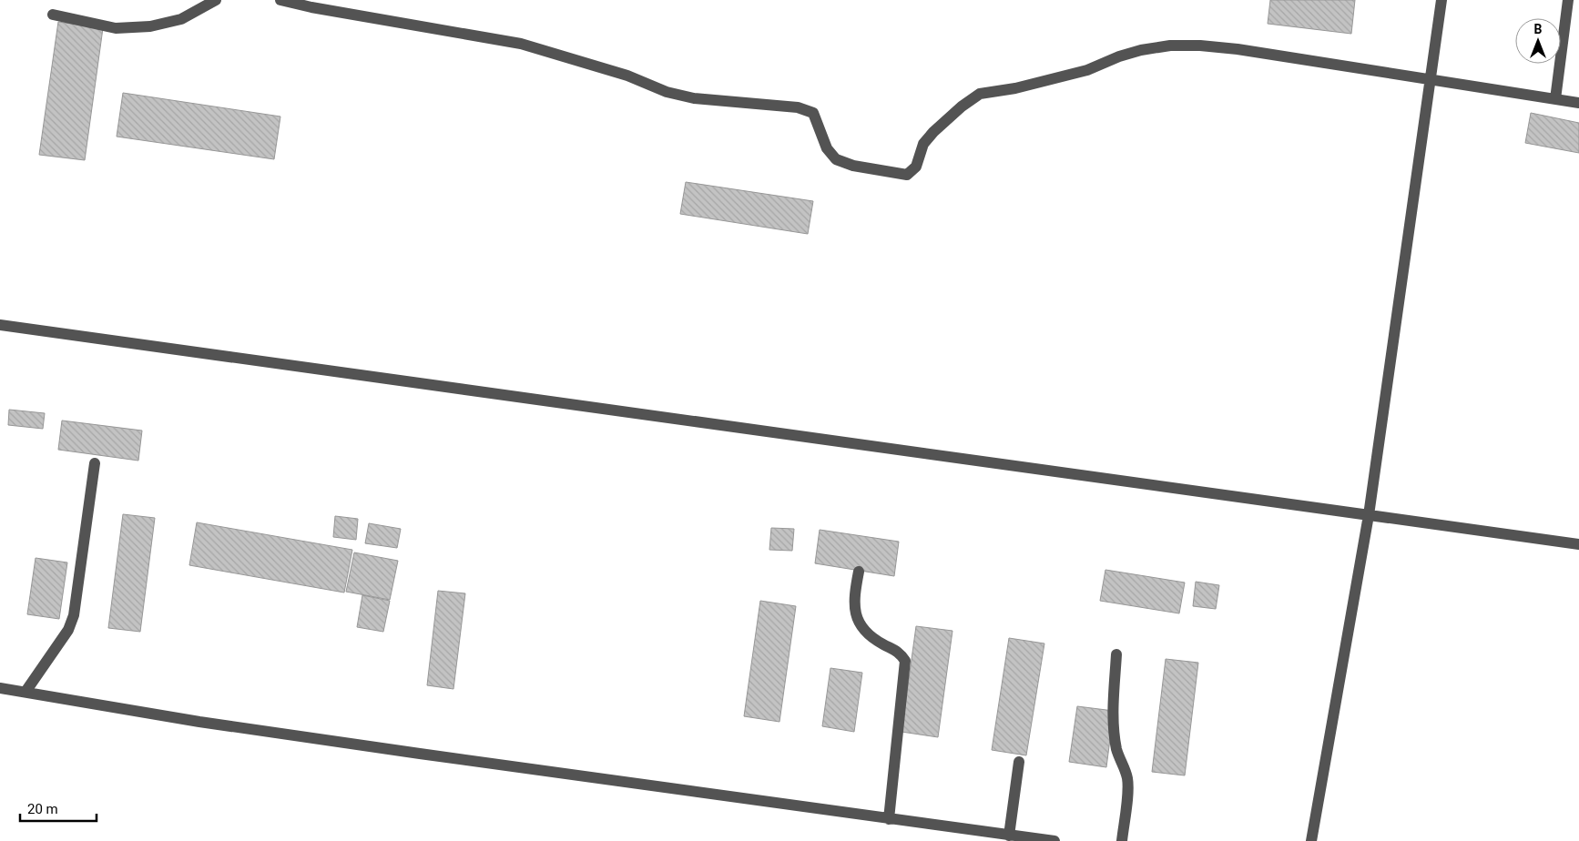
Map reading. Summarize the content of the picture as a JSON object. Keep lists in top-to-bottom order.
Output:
{
  "scale_bar": "20 m",
  "north": "top"
}
